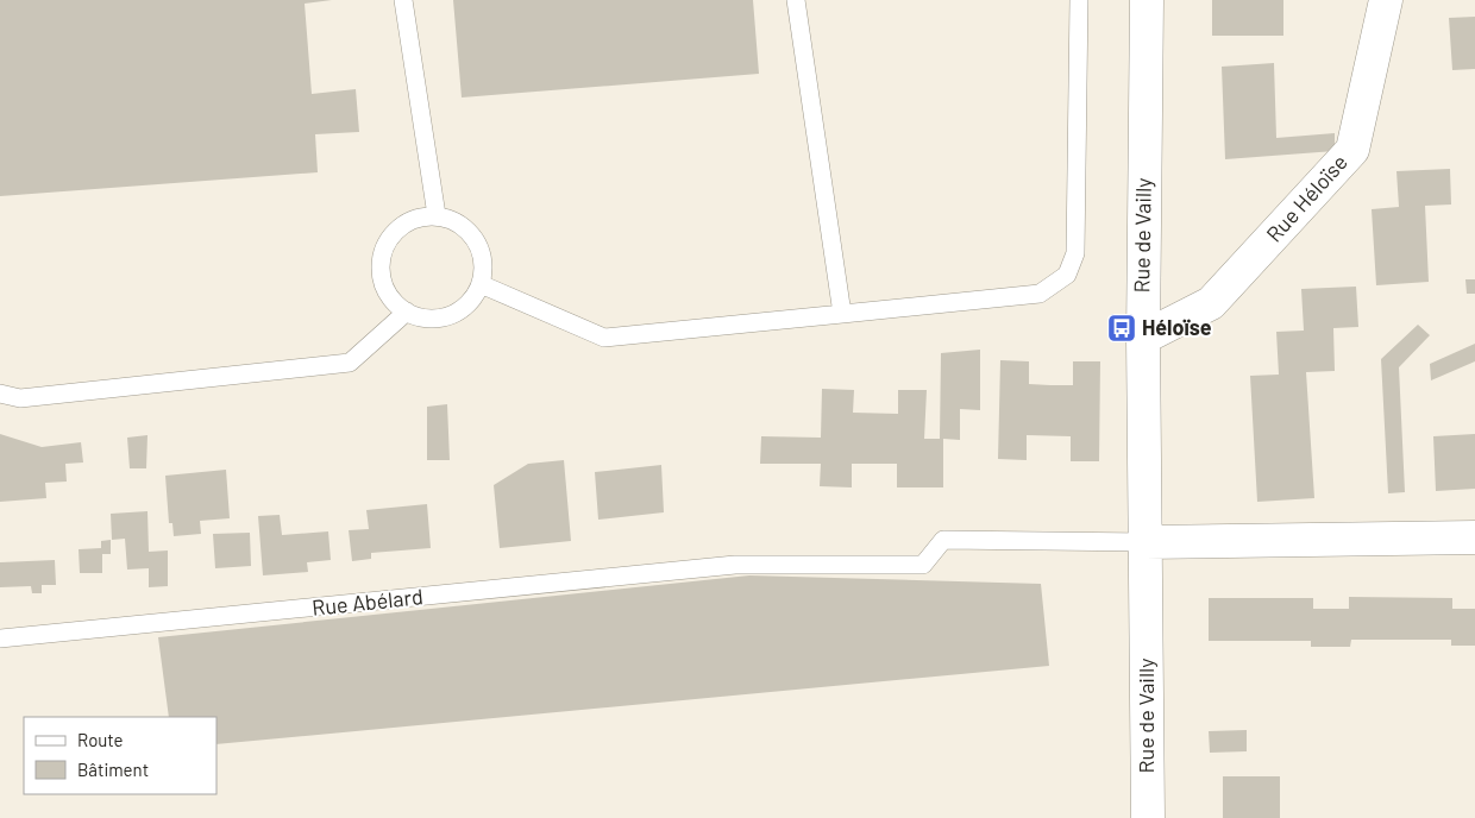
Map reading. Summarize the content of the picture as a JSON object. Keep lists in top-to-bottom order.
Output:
{
  "streets": {
    "street": ["Rue Héloïse", "Rue de Vailly"],
    "lane": ["Rue Abélard"]
  },
  "crossings": [
    ["Rue Héloïse", "Rue de Vailly"],
    ["Rue de Vailly", "Rue Abélard"]
  ],
  "places": {
    "bus stop": ["Héloïse"]
  },
  "legend": ["Route", "Bâtiment"]
}
